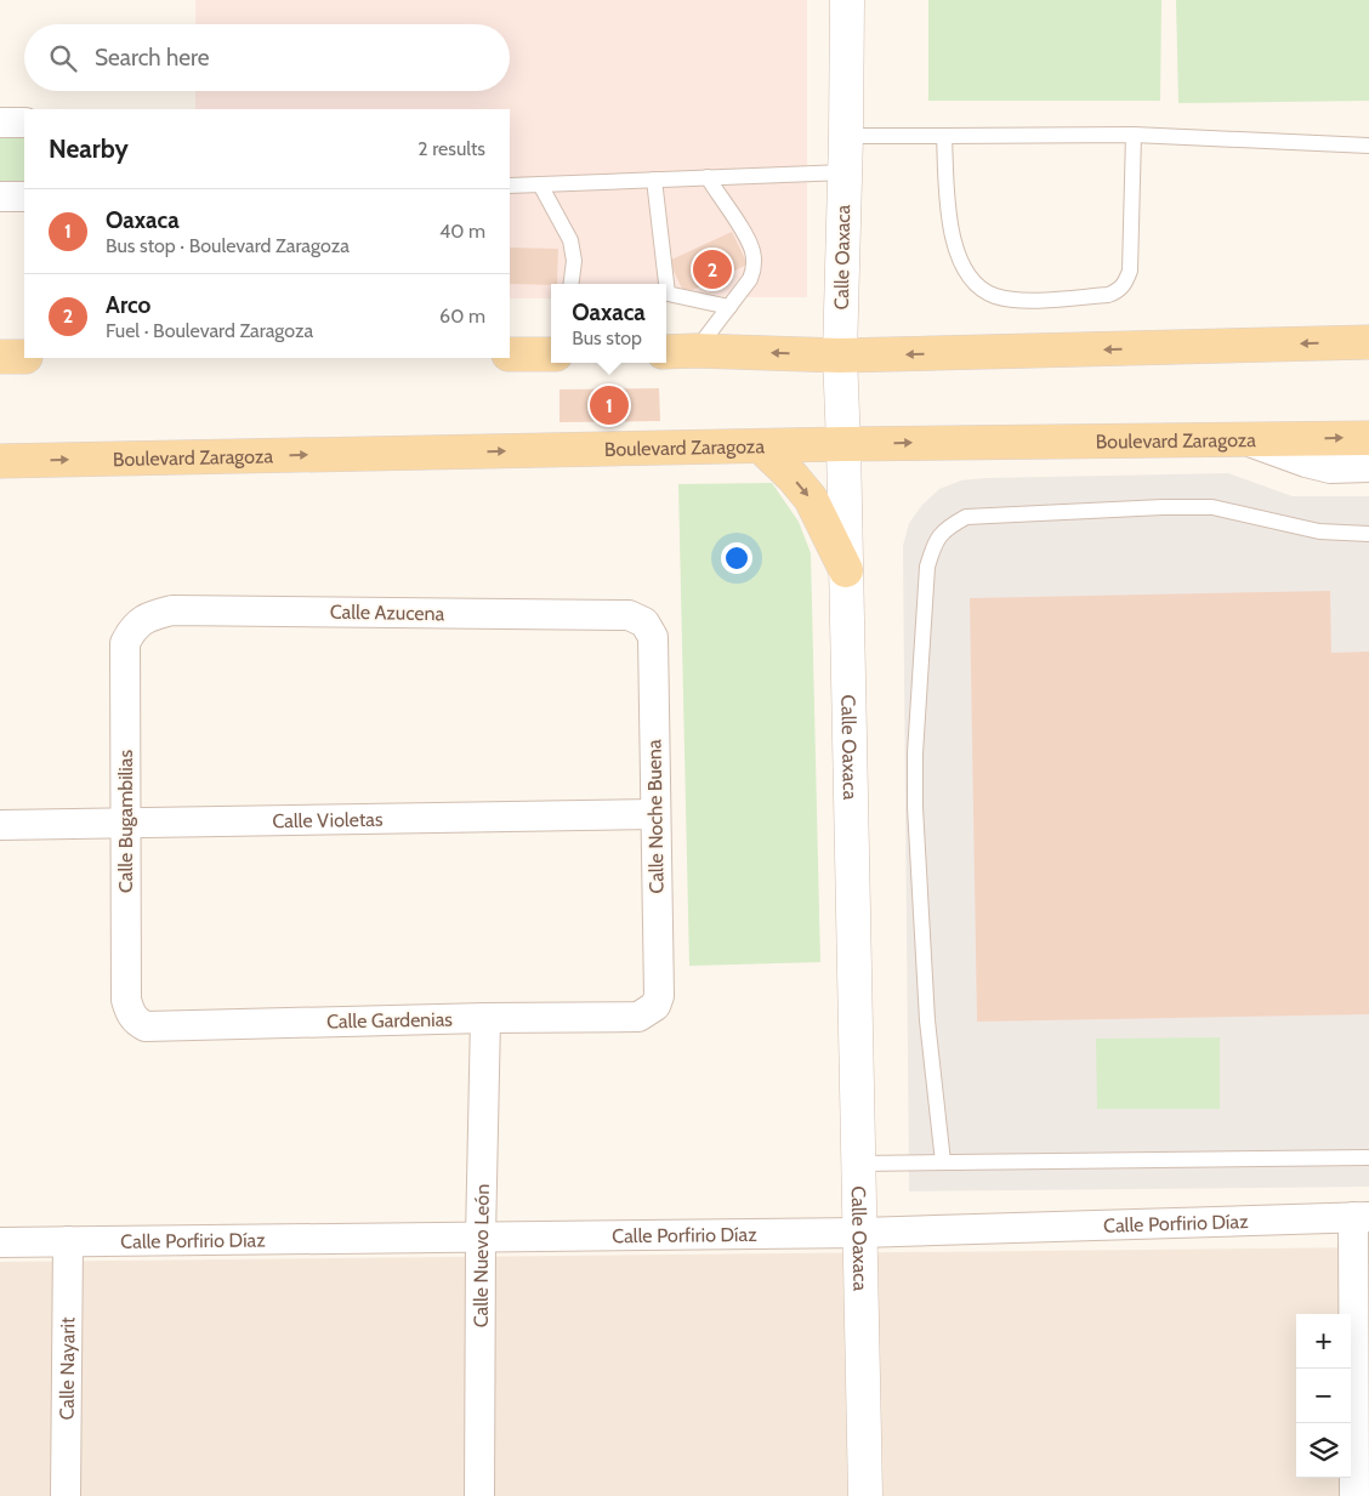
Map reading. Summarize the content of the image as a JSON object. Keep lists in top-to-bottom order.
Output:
{
  "streets": {
    "main road": ["Boulevard Zaragoza"],
    "street": [
      "Calle Oaxaca",
      "Calle Azucena",
      "Calle Noche Buena",
      "Calle Violetas",
      "Calle Bugambilias",
      "Calle Gardenias",
      "Calle Porfirio Díaz",
      "Calle Nuevo León",
      "Calle Nayarit"
    ]
  },
  "crossings": [
    ["Calle Oaxaca", "Boulevard Zaragoza"],
    ["Calle Oaxaca", "Calle Porfirio Díaz"],
    ["Calle Azucena", "Calle Noche Buena"],
    ["Calle Azucena", "Calle Bugambilias"],
    ["Calle Noche Buena", "Calle Violetas"],
    ["Calle Noche Buena", "Calle Gardenias"],
    ["Calle Violetas", "Calle Bugambilias"],
    ["Calle Bugambilias", "Calle Gardenias"],
    ["Calle Gardenias", "Calle Nuevo León"],
    ["Calle Porfirio Díaz", "Calle Nuevo León"],
    ["Calle Porfirio Díaz", "Calle Nayarit"]
  ],
  "page": {
    "search": "Search here",
    "heading": ["Nearby", "2 results"],
    "list": [
      {
        "mark": "1",
        "name": "Oaxaca",
        "note": "Bus stop · Boulevard Zaragoza",
        "value": "40 m"
      },
      {
        "mark": "2",
        "name": "Arco",
        "note": "Fuel · Boulevard Zaragoza",
        "value": "60 m"
      }
    ],
    "pins": ["2", "1"],
    "popup": ["Oaxaca", "Bus stop"],
    "map_buttons": ["+", "−"]
  }
}
